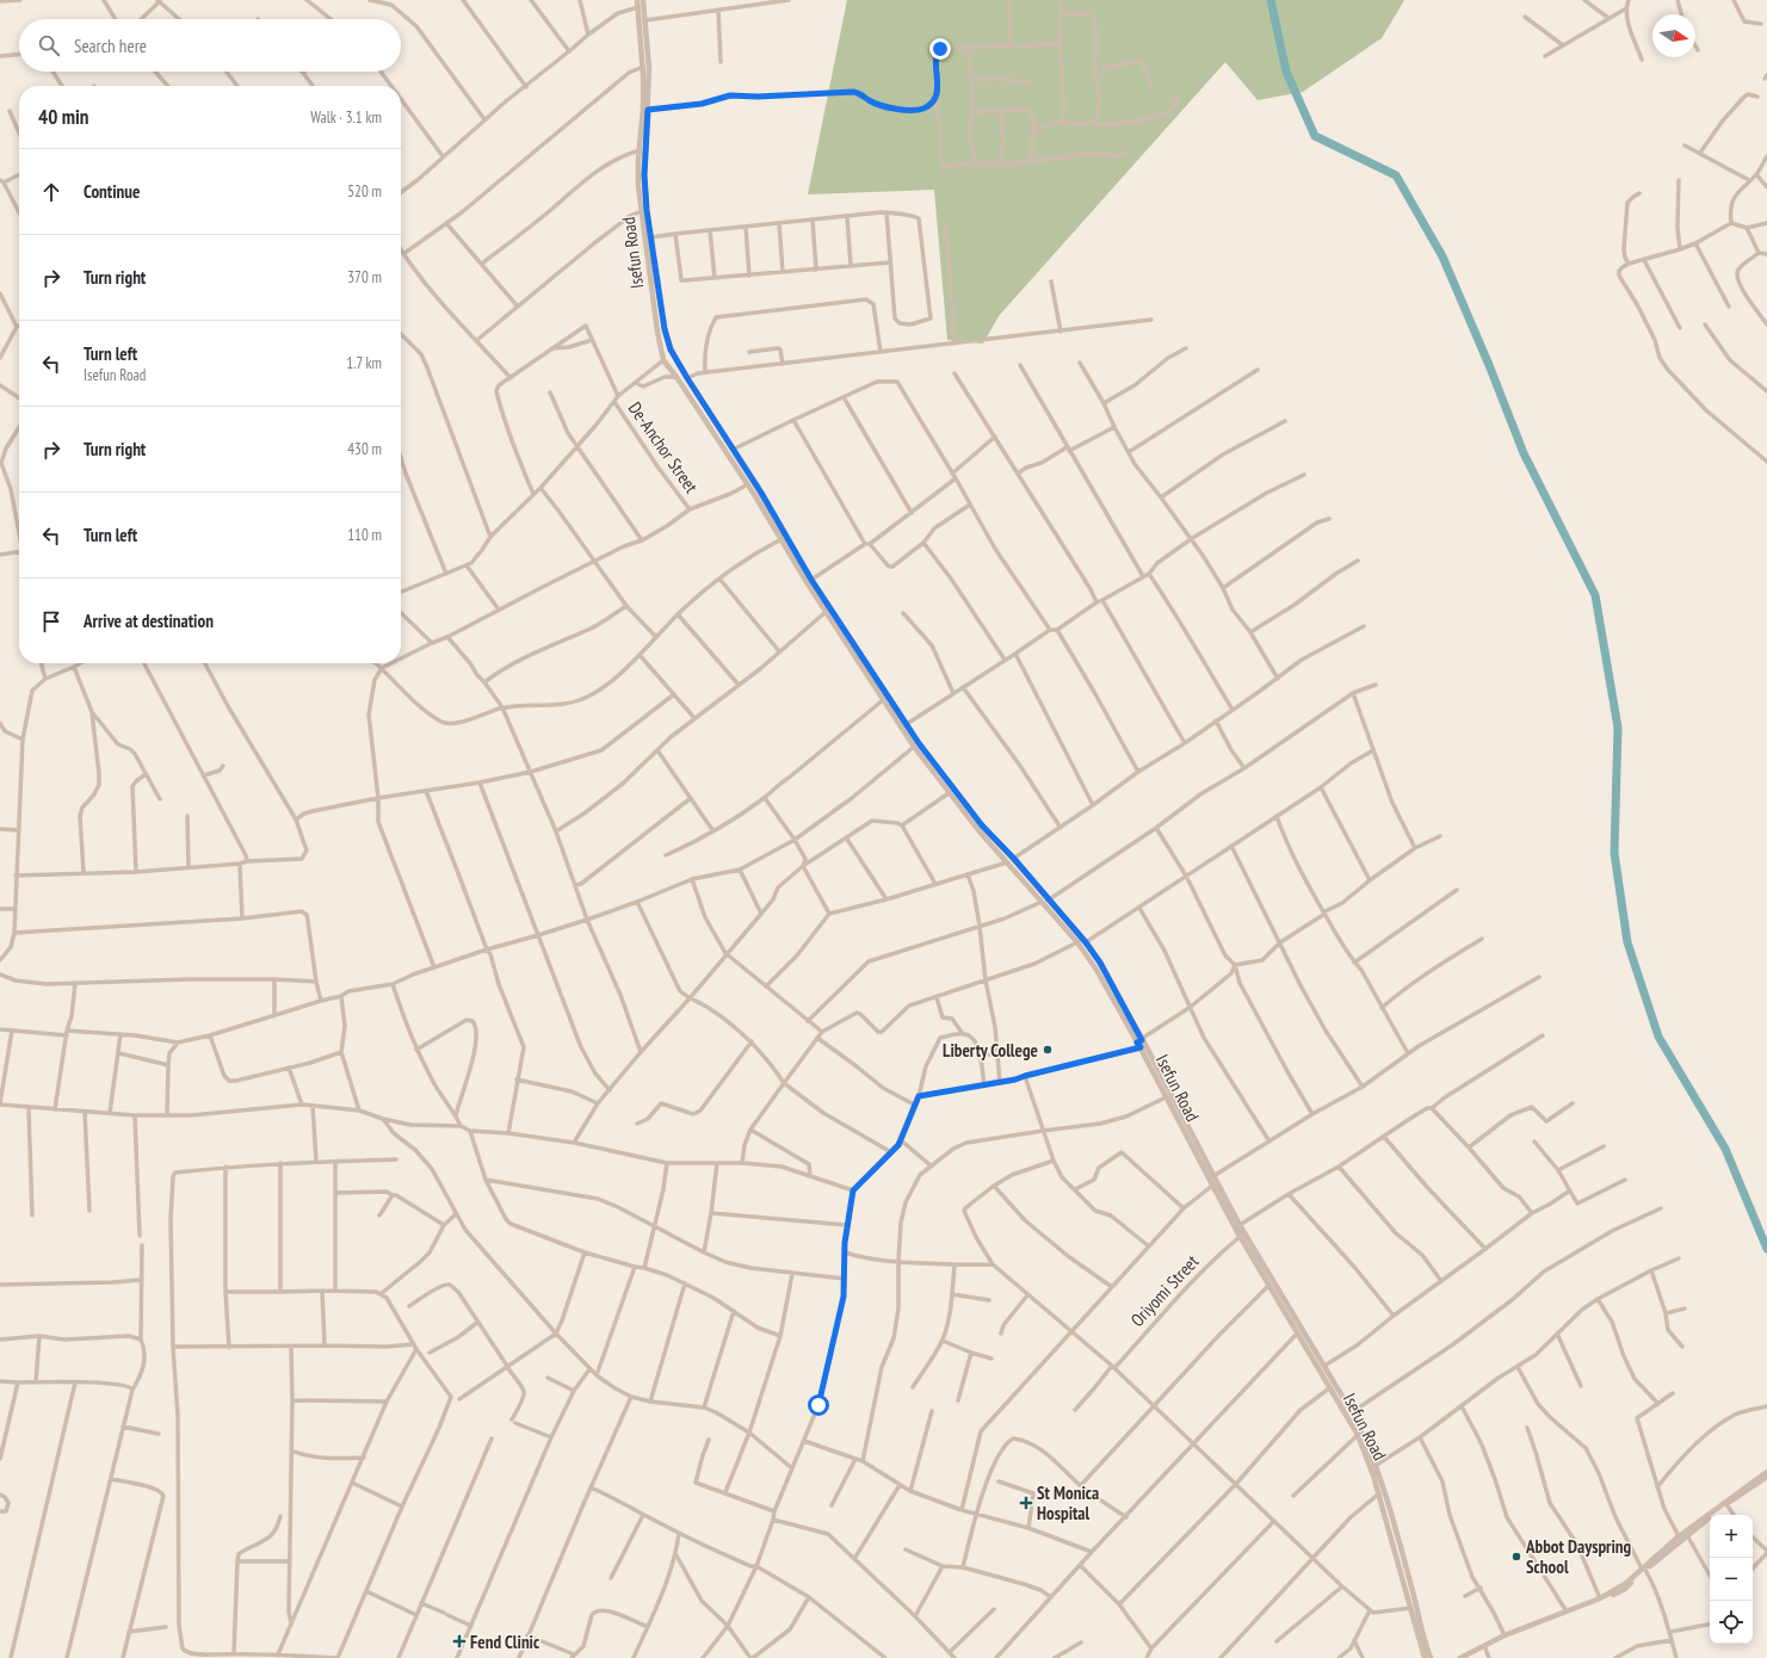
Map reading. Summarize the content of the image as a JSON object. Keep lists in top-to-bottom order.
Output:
{
  "streets": {
    "street": ["Isefun Road", "De-Anchor Street", "Oriyomi Street"]
  },
  "crossings": [
    ["Isefun Road", "Oriyomi Street"]
  ],
  "places": {
    "other": ["Liberty College", "Abbot Dayspring School"],
    "health": ["St Monica Hospital", "Fend Clinic"]
  },
  "north": "right",
  "page": {
    "search": "Search here",
    "heading": ["40 min", "Walk · 3.1 km"],
    "list": [
      ["Continue", "520 m"],
      ["Turn right", "370 m"],
      ["Turn left", "Isefun Road", "1.7 km"],
      ["Turn right", "430 m"],
      ["Turn left", "110 m"],
      "Arrive at destination"
    ],
    "map_buttons": ["+", "−"]
  }
}
